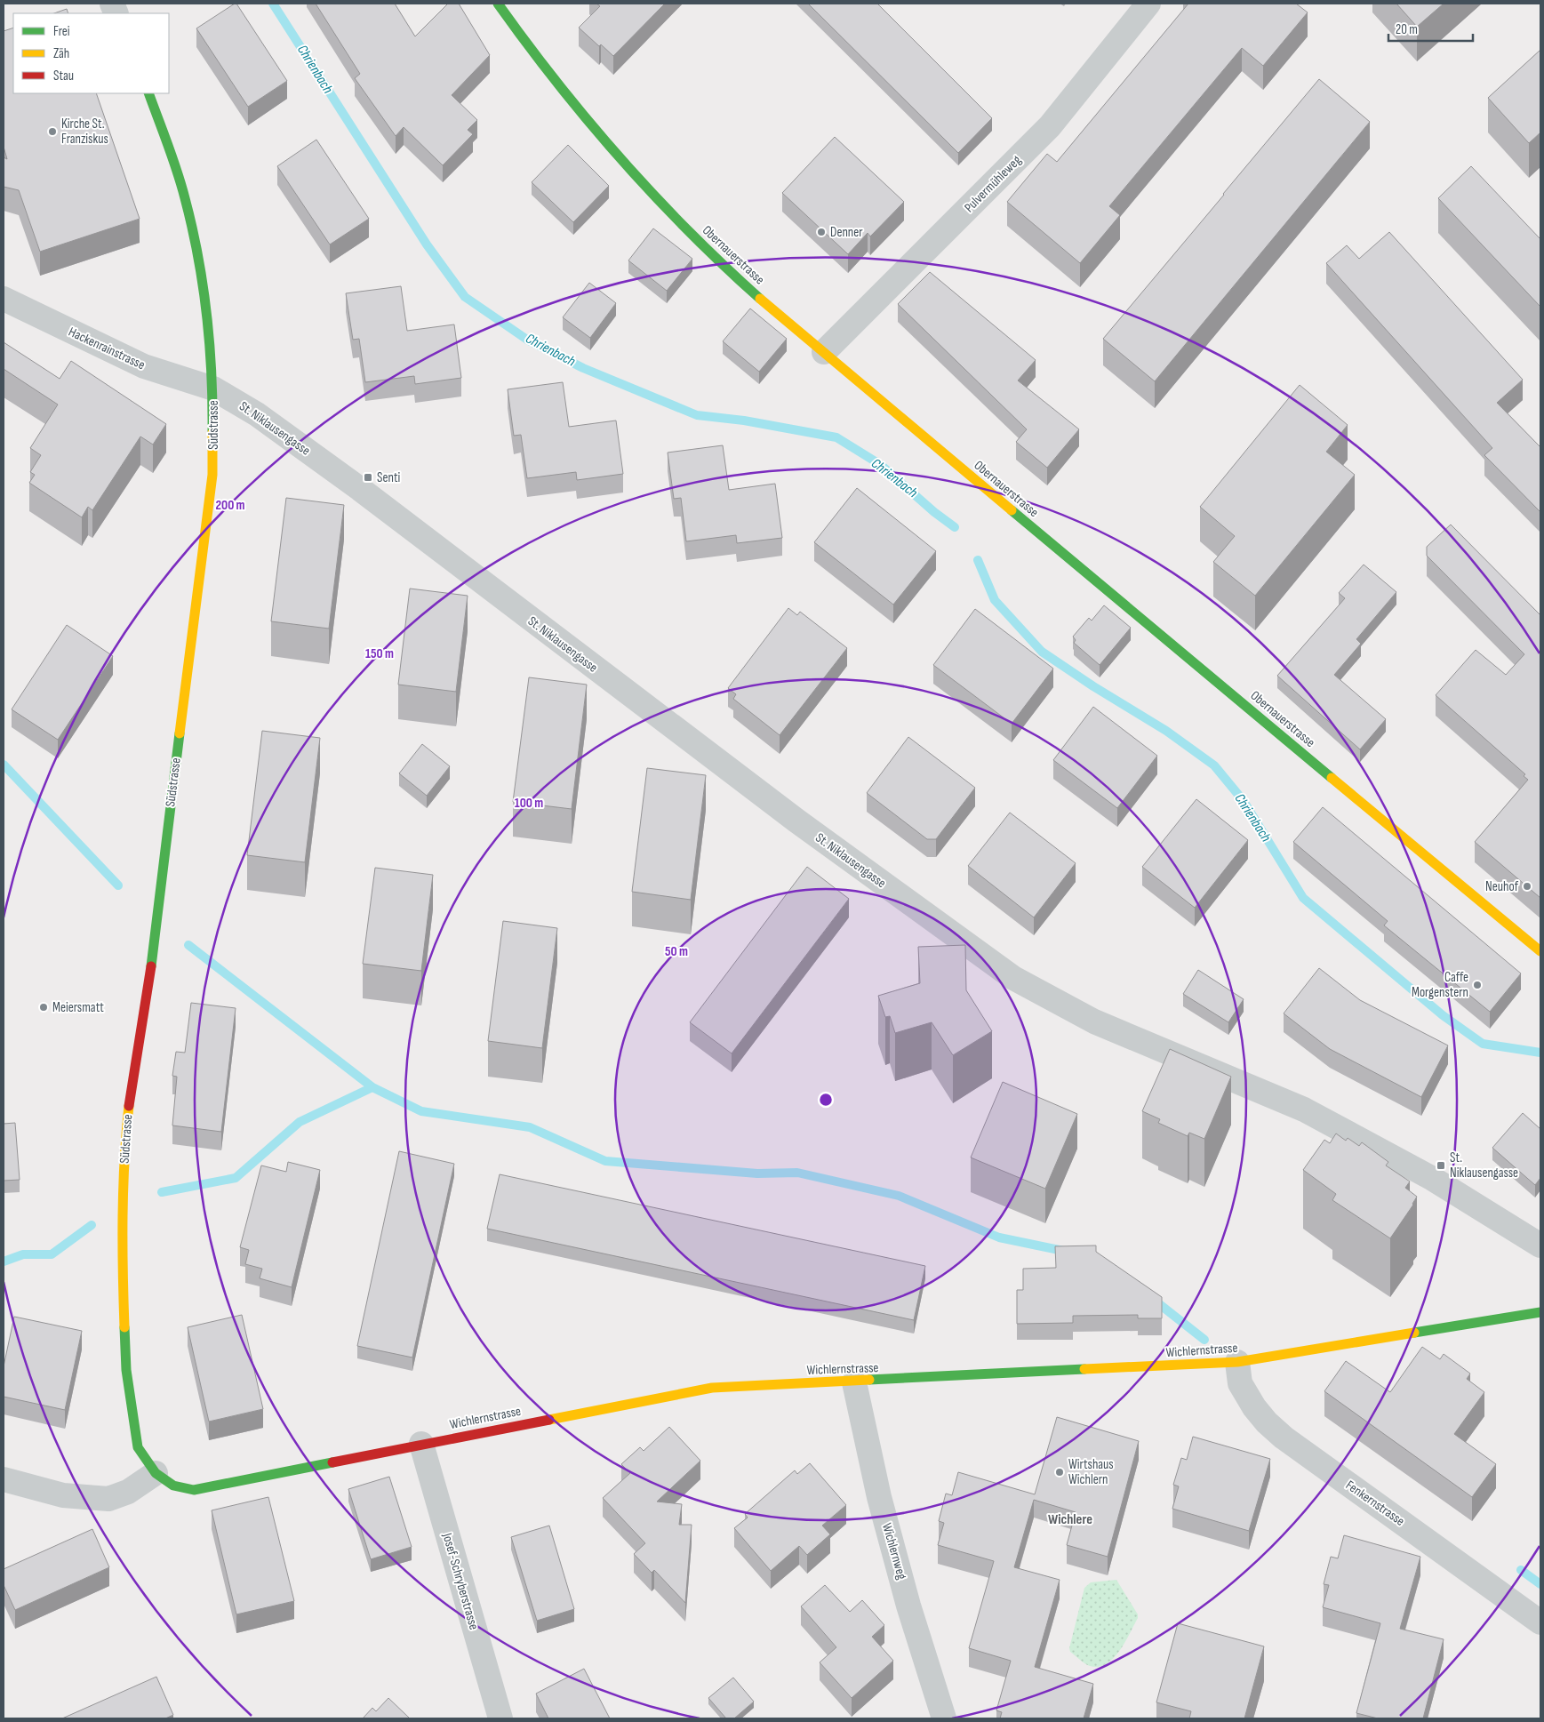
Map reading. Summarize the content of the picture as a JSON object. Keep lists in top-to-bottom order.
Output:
{
  "streets": {
    "street": [
      "Pulvermühleweg",
      "Obernauerstrasse",
      "Hackenrainstrasse",
      "Südstrasse",
      "St. Niklausengasse",
      "Wichlernstrasse",
      "Fenkernstrasse",
      "Wichlernweg",
      "Josef-Schryberstrasse"
    ]
  },
  "crossings": [
    ["Pulvermühleweg", "Obernauerstrasse"],
    ["Hackenrainstrasse", "Südstrasse"],
    ["Hackenrainstrasse", "St. Niklausengasse"],
    ["Südstrasse", "St. Niklausengasse"],
    ["Südstrasse", "Wichlernstrasse"],
    ["Wichlernstrasse", "Fenkernstrasse"],
    ["Wichlernstrasse", "Wichlernweg"],
    ["Wichlernstrasse", "Josef-Schryberstrasse"]
  ],
  "districts": ["Wichlere"],
  "water": ["Chrienbach"],
  "places": {
    "other": [
      "Kirche St. Franziskus",
      "Denner",
      "Neuhof",
      "Caffe Morgenstern",
      "Meiersmatt",
      "Wirtshaus Wichlern"
    ],
    "transit": ["Senti", "St. Niklausengasse"]
  },
  "legend": ["Frei", "Zäh", "Stau"],
  "scale_bar": "20 m",
  "rings": [
    "200 m",
    "150 m",
    "100 m",
    "50 m"
  ]
}
